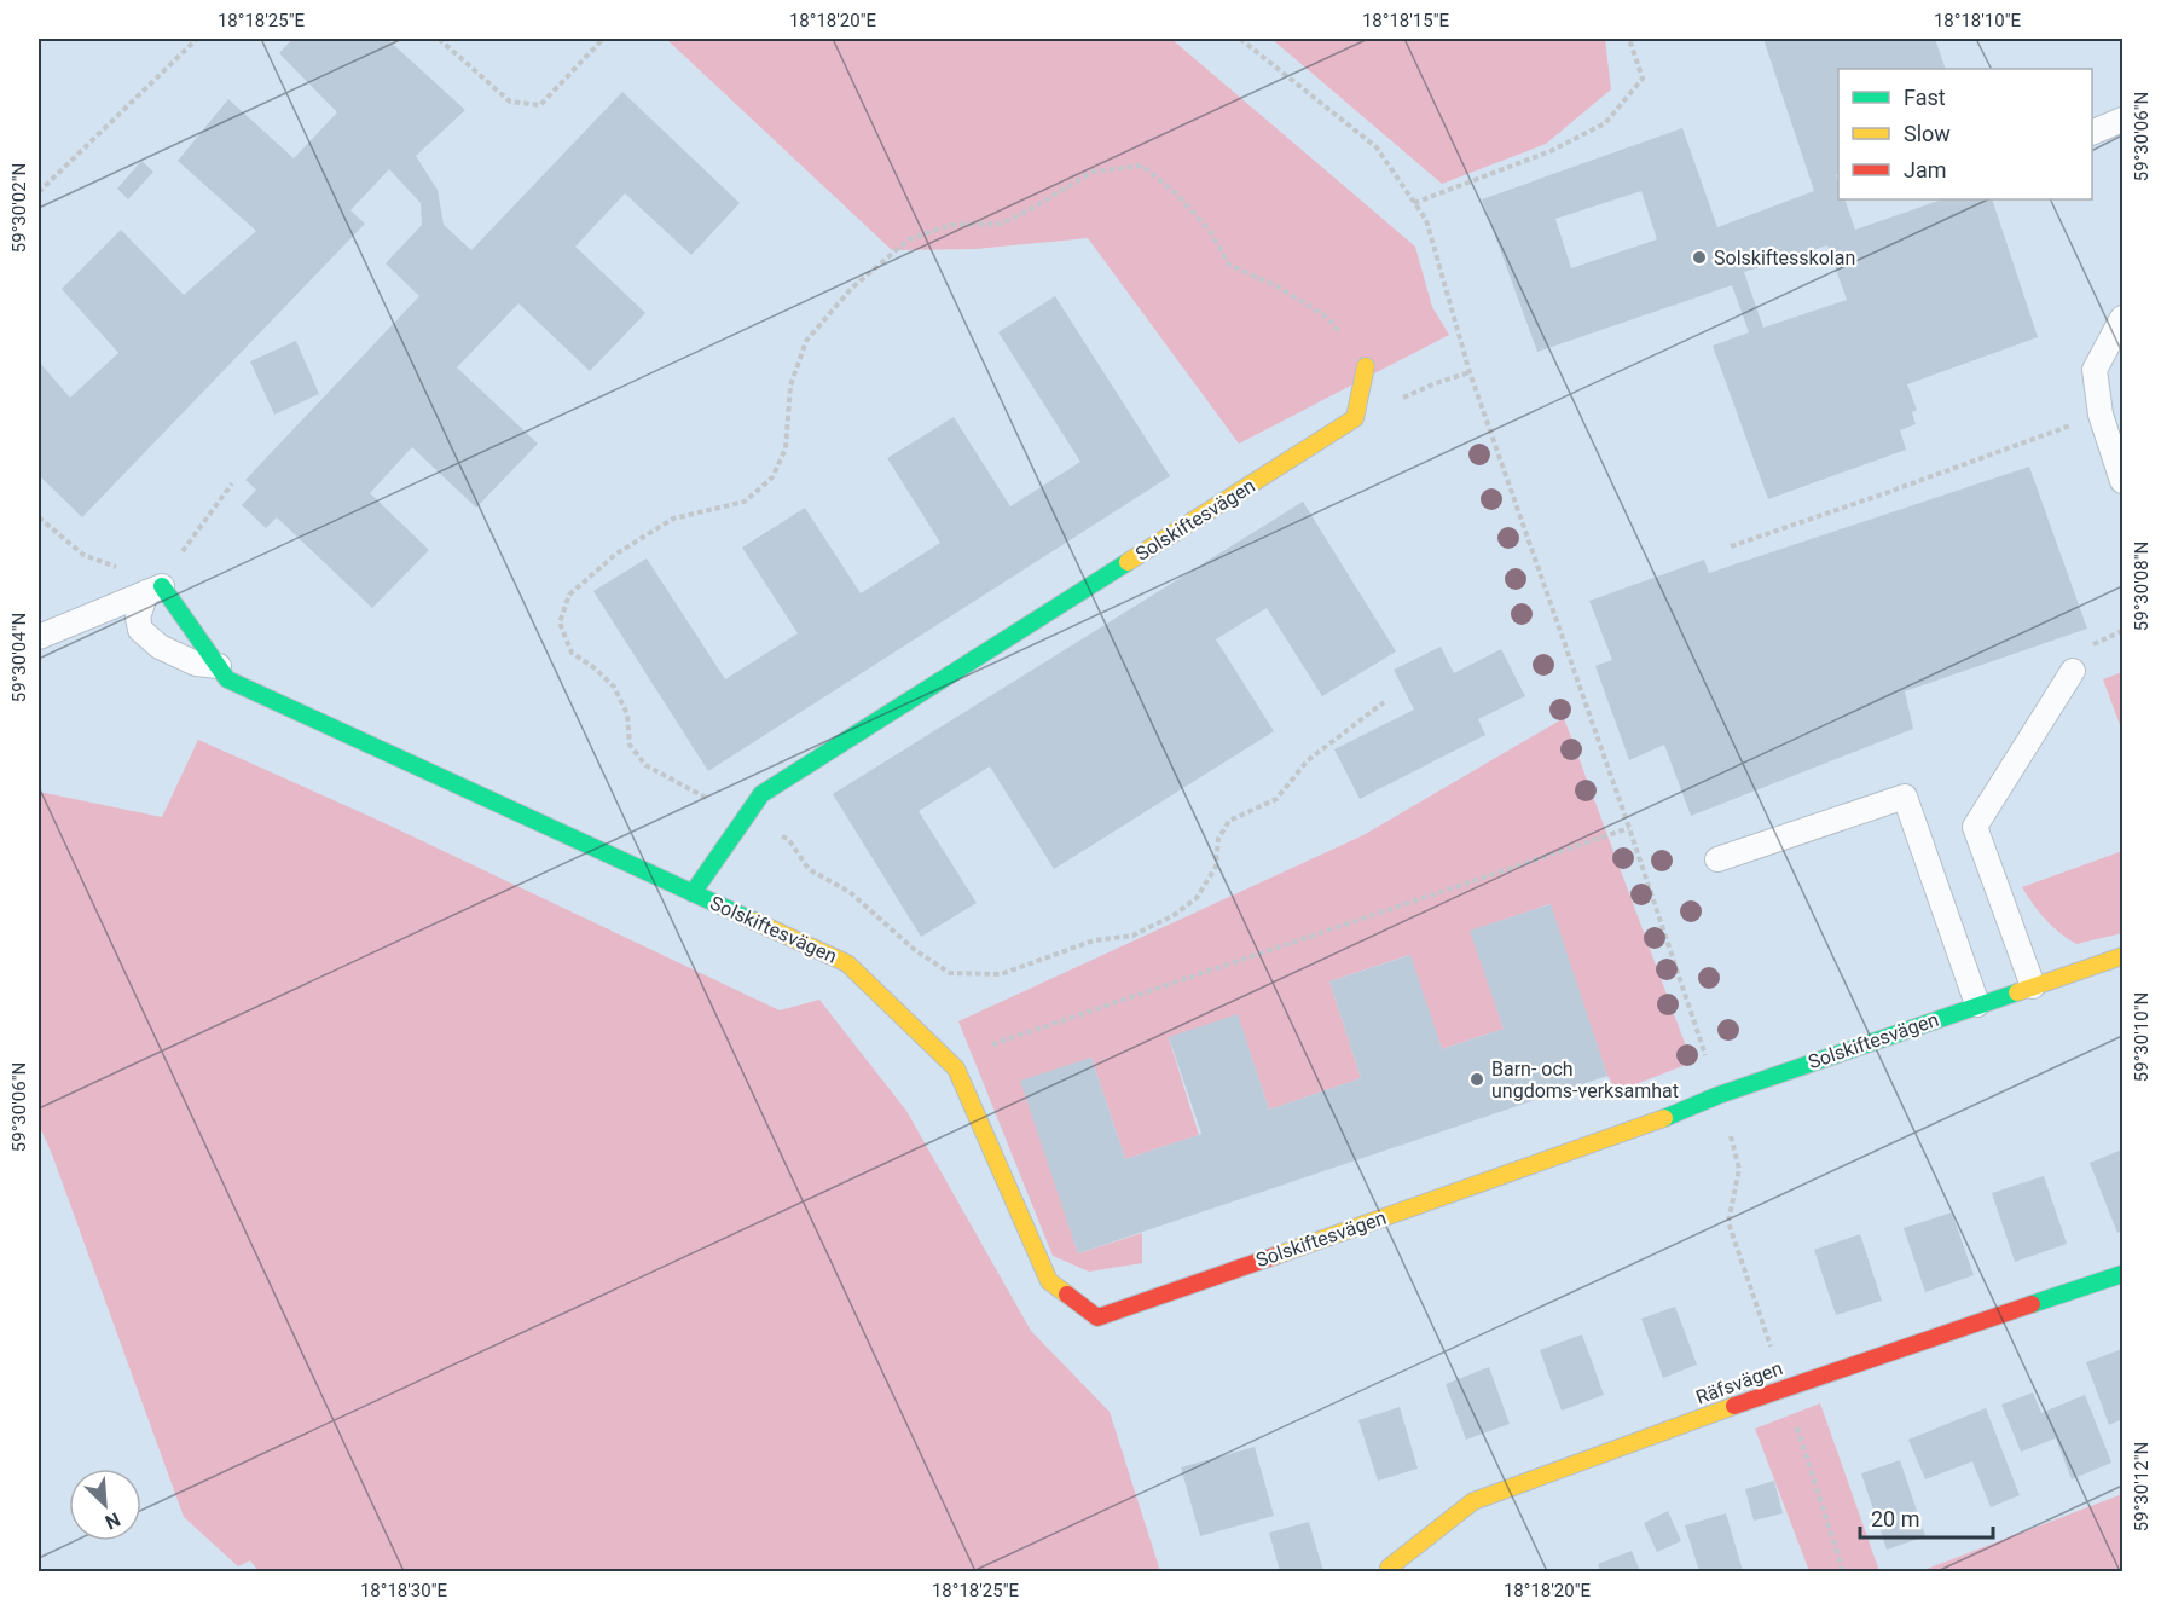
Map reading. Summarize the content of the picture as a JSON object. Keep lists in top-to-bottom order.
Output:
{
  "streets": {
    "street": ["Solskiftesvägen", "Räfsvägen"]
  },
  "places": ["Solskiftesskolan", "Barn- och ungdoms-verksamhat"],
  "legend": ["Fast", "Slow", "Jam"],
  "scale_bar": "20 m",
  "north": "bottom right",
  "coordinates": [
    "18°18'25\"E",
    "18°18'20\"E",
    "18°18'15\"E",
    "18°18'10\"E",
    "59°30'06\"N",
    "59°30'02\"N",
    "59°30'08\"N",
    "59°30'04\"N",
    "59°30'10\"N",
    "59°30'12\"N",
    "18°18'30\"E"
  ]
}
